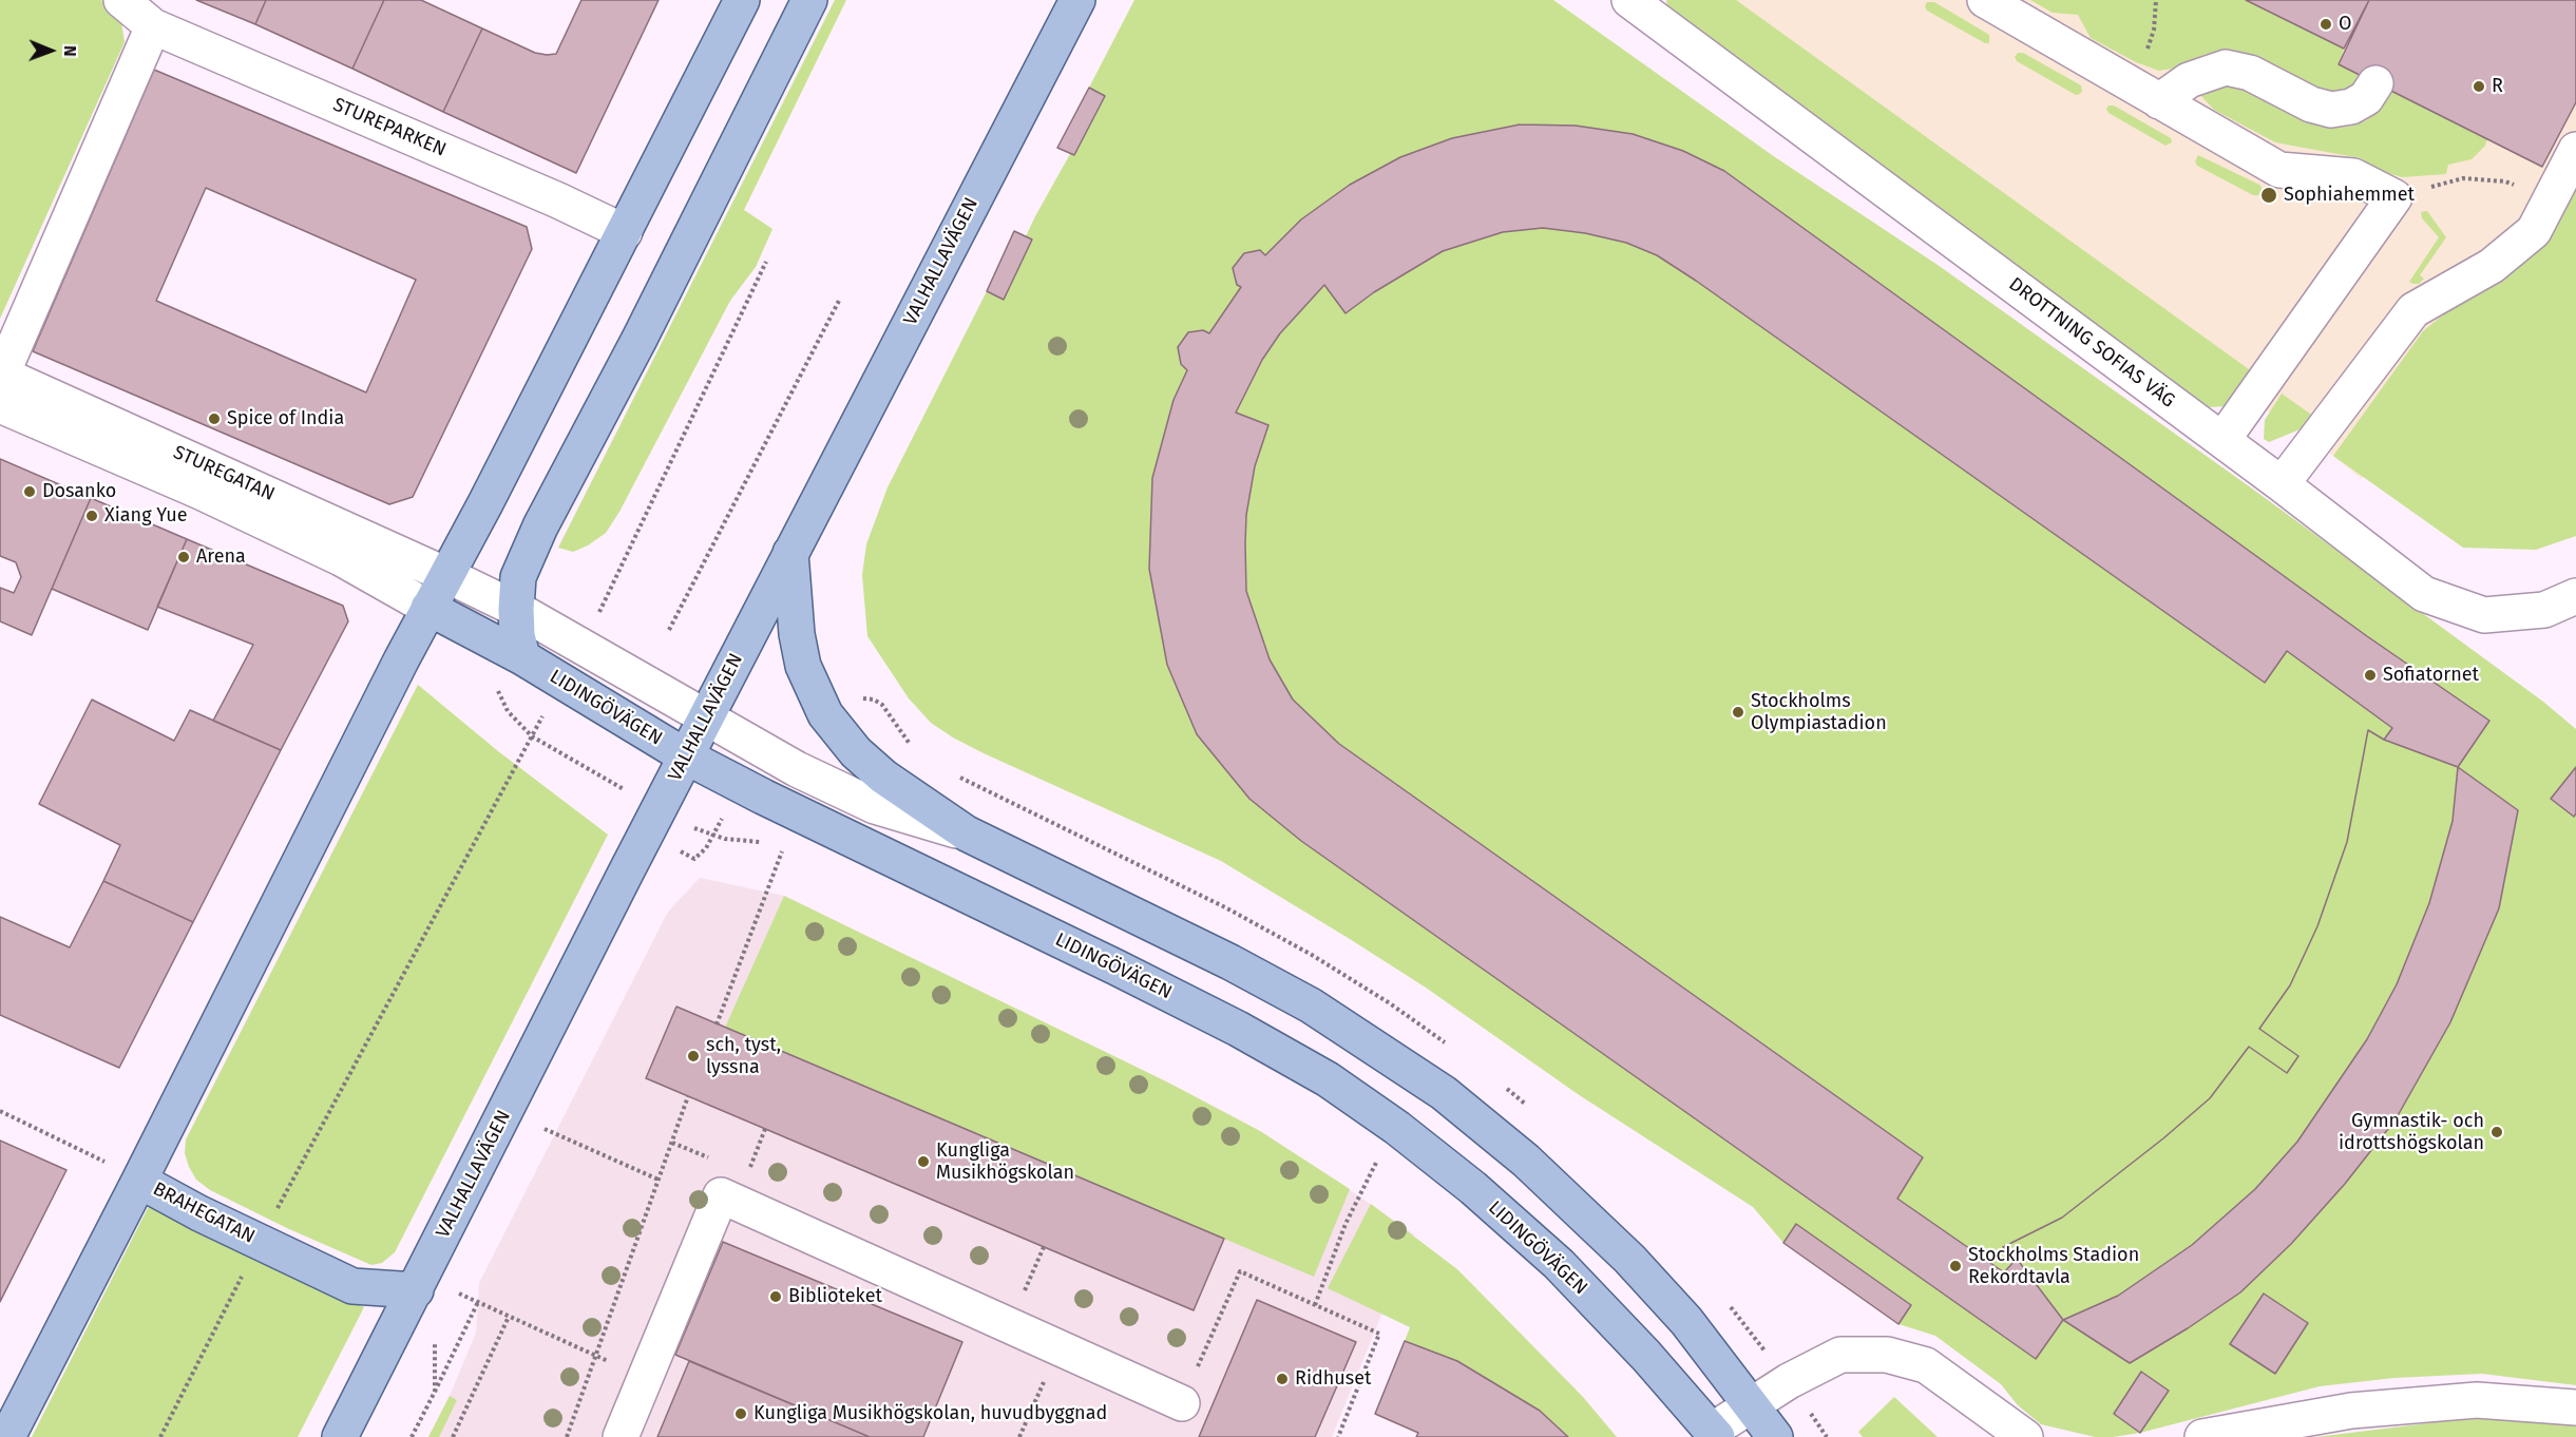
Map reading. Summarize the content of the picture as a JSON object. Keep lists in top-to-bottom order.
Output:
{
  "streets": {
    "main road": ["VALHALLAVÄGEN", "LIDINGÖVÄGEN", "BRAHEGATAN"],
    "street": ["STUREPARKEN", "DROTTNING SOFIAS VÄG", "STUREGATAN"]
  },
  "crossings": [
    ["VALHALLAVÄGEN", "LIDINGÖVÄGEN"],
    ["VALHALLAVÄGEN", "BRAHEGATAN"],
    ["STUREGATAN", "LIDINGÖVÄGEN"]
  ],
  "places": [
    "O",
    "R",
    "Sophiahemmet",
    "Spice of India",
    "Dosanko",
    "Xiang Yue",
    "Arena",
    "Sofiatornet",
    "Stockholms Olympiastadion",
    "sch, tyst, lyssna",
    "Gymnastik- och idrottshögskolan",
    "Kungliga Musikhögskolan",
    "Stockholms Stadion Rekordtavla",
    "Biblioteket",
    "Ridhuset",
    "Kungliga Musikhögskolan, huvudbyggnad"
  ],
  "north": "right"
}
